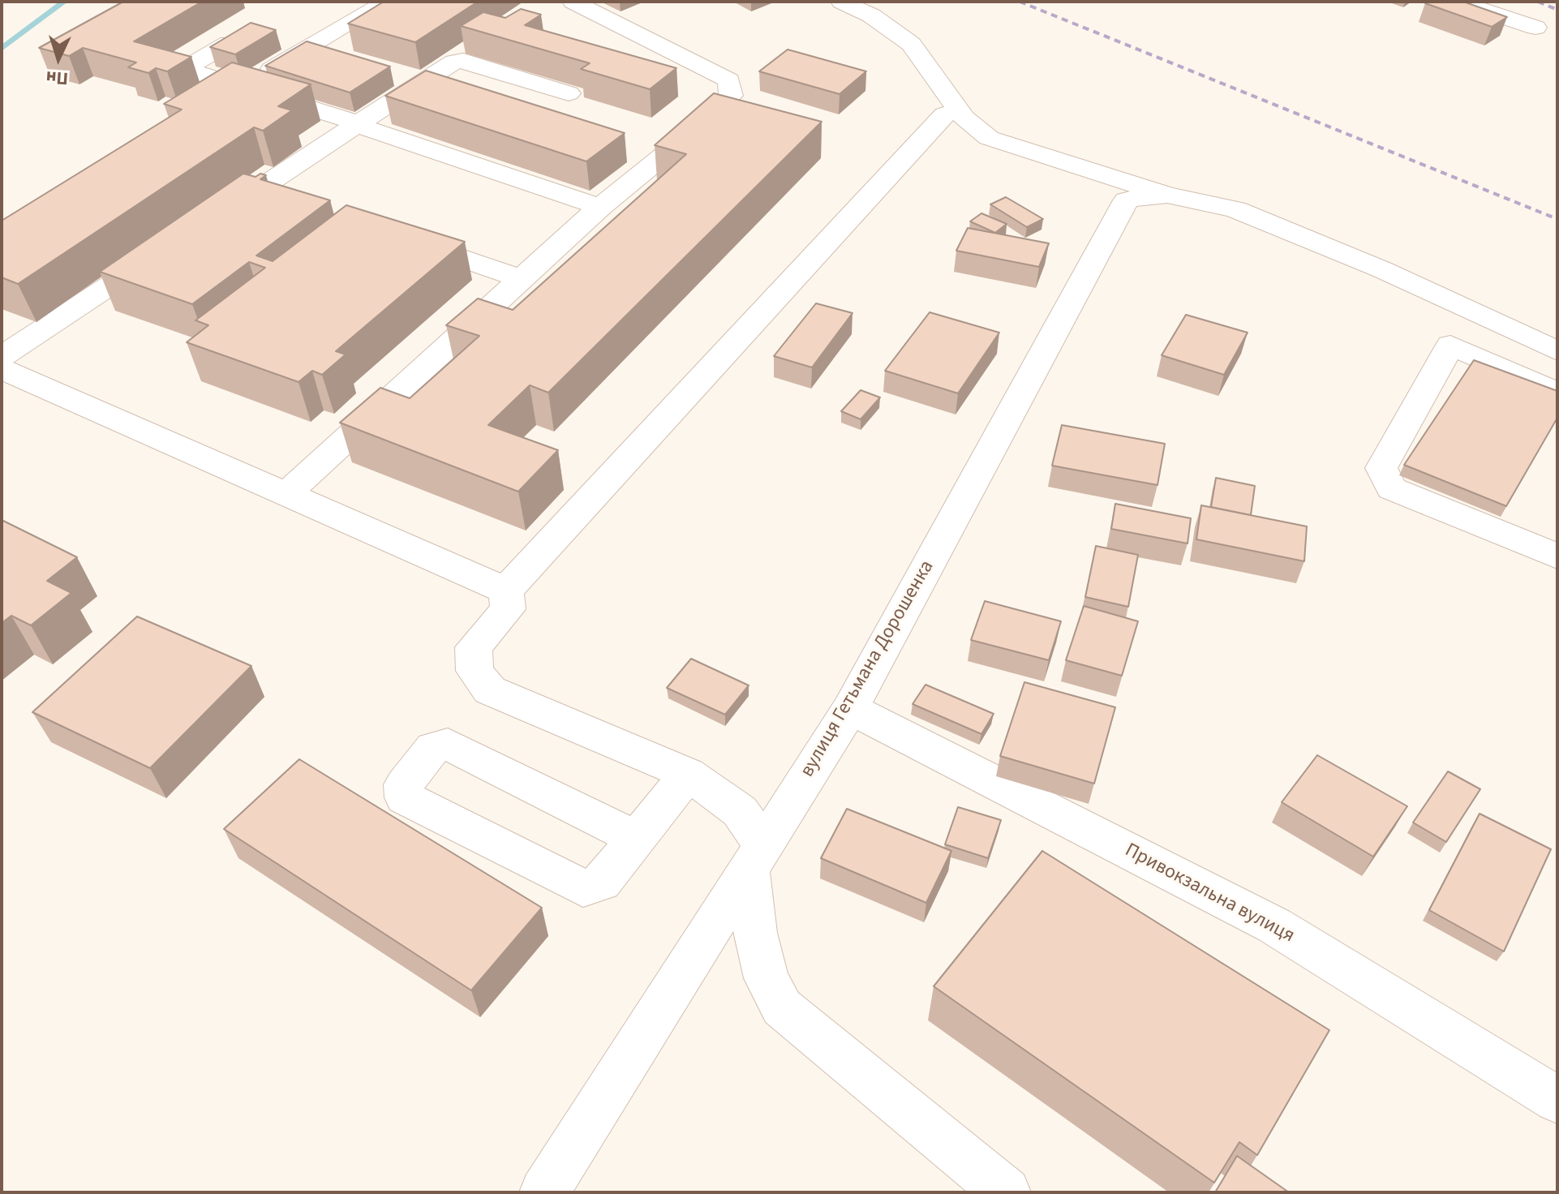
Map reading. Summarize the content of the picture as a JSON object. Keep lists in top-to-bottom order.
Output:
{
  "streets": {
    "street": ["вулиця Гетьмана Дорошенка", "Привокзальна вулиця"]
  },
  "crossings": [
    ["вулиця Гетьмана Дорошенка", "Привокзальна вулиця"]
  ],
  "north": "bottom"
}
